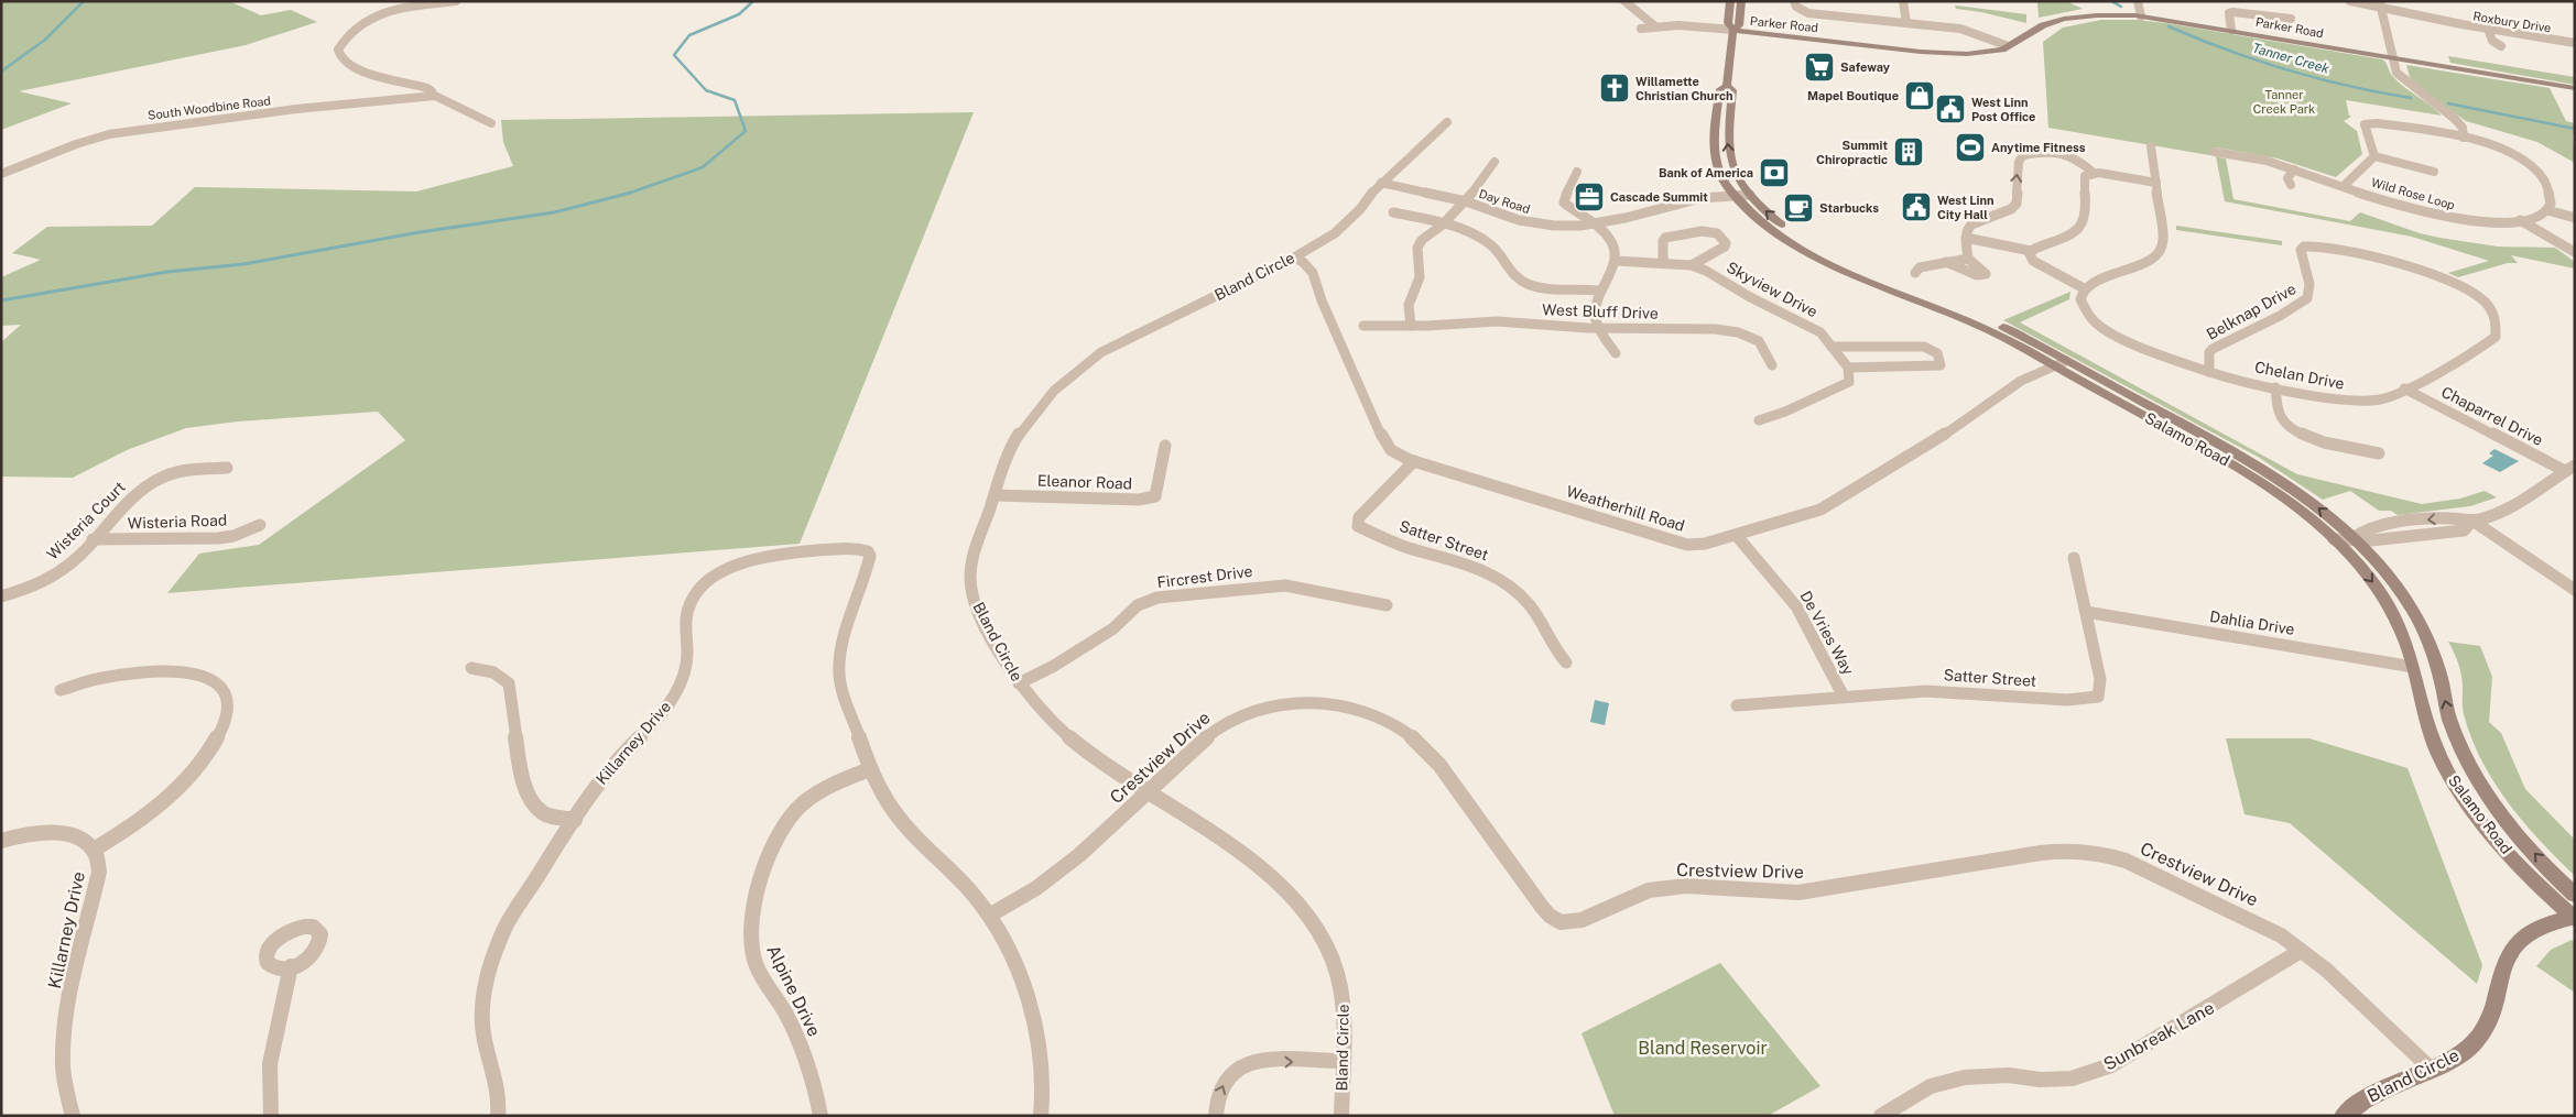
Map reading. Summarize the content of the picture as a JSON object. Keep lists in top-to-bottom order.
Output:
{
  "streets": {
    "main road": ["Parker Road", "Bland Circle", "Salamo Road"],
    "street": [
      "Roxbury Drive",
      "South Woodbine Road",
      "Wild Rose Loop",
      "Day Road",
      "Skyview Drive",
      "West Bluff Drive",
      "Belknap Drive",
      "Chelan Drive",
      "Chaparrel Drive",
      "Eleanor Road",
      "Weatherhill Road",
      "Wisteria Court",
      "Wisteria Road",
      "Satter Street",
      "Fircrest Drive",
      "Dahlia Drive",
      "De Vries Way",
      "Killarney Drive",
      "Crestview Drive",
      "Alpine Drive",
      "Sunbreak Lane"
    ]
  },
  "crossings": [
    ["Parker Road", "Salamo Road"],
    ["Day Road", "Bland Circle"],
    ["Day Road", "Salamo Road"],
    ["Bland Circle", "Salamo Road"],
    ["Bland Circle", "Eleanor Road"],
    ["Bland Circle", "Weatherhill Road"],
    ["Bland Circle", "Fircrest Drive"],
    ["Bland Circle", "Crestview Drive"],
    ["Belknap Drive", "Chelan Drive"],
    ["Chelan Drive", "Chaparrel Drive"],
    ["Salamo Road", "Weatherhill Road"],
    ["Salamo Road", "Dahlia Drive"],
    ["Weatherhill Road", "Satter Street"],
    ["Weatherhill Road", "De Vries Way"],
    ["Wisteria Court", "Wisteria Road"],
    ["Satter Street", "Dahlia Drive"],
    ["Satter Street", "De Vries Way"],
    ["Killarney Drive", "Alpine Drive"],
    ["Crestview Drive", "Sunbreak Lane"]
  ],
  "water": ["Tanner Creek"],
  "parks": ["Tanner Creek Park", "Bland Reservoir"],
  "places": {
    "supermarket": ["Safeway"],
    "church": ["Willamette Christian Church"],
    "shop": ["Mapel Boutique"],
    "public building": ["West Linn Post Office", "West Linn City Hall"],
    "sports": ["Anytime Fitness"],
    "building": ["Summit Chiropractic"],
    "bank": ["Bank of America"],
    "office": ["Cascade Summit"],
    "cafe": ["Starbucks"]
  }
}
